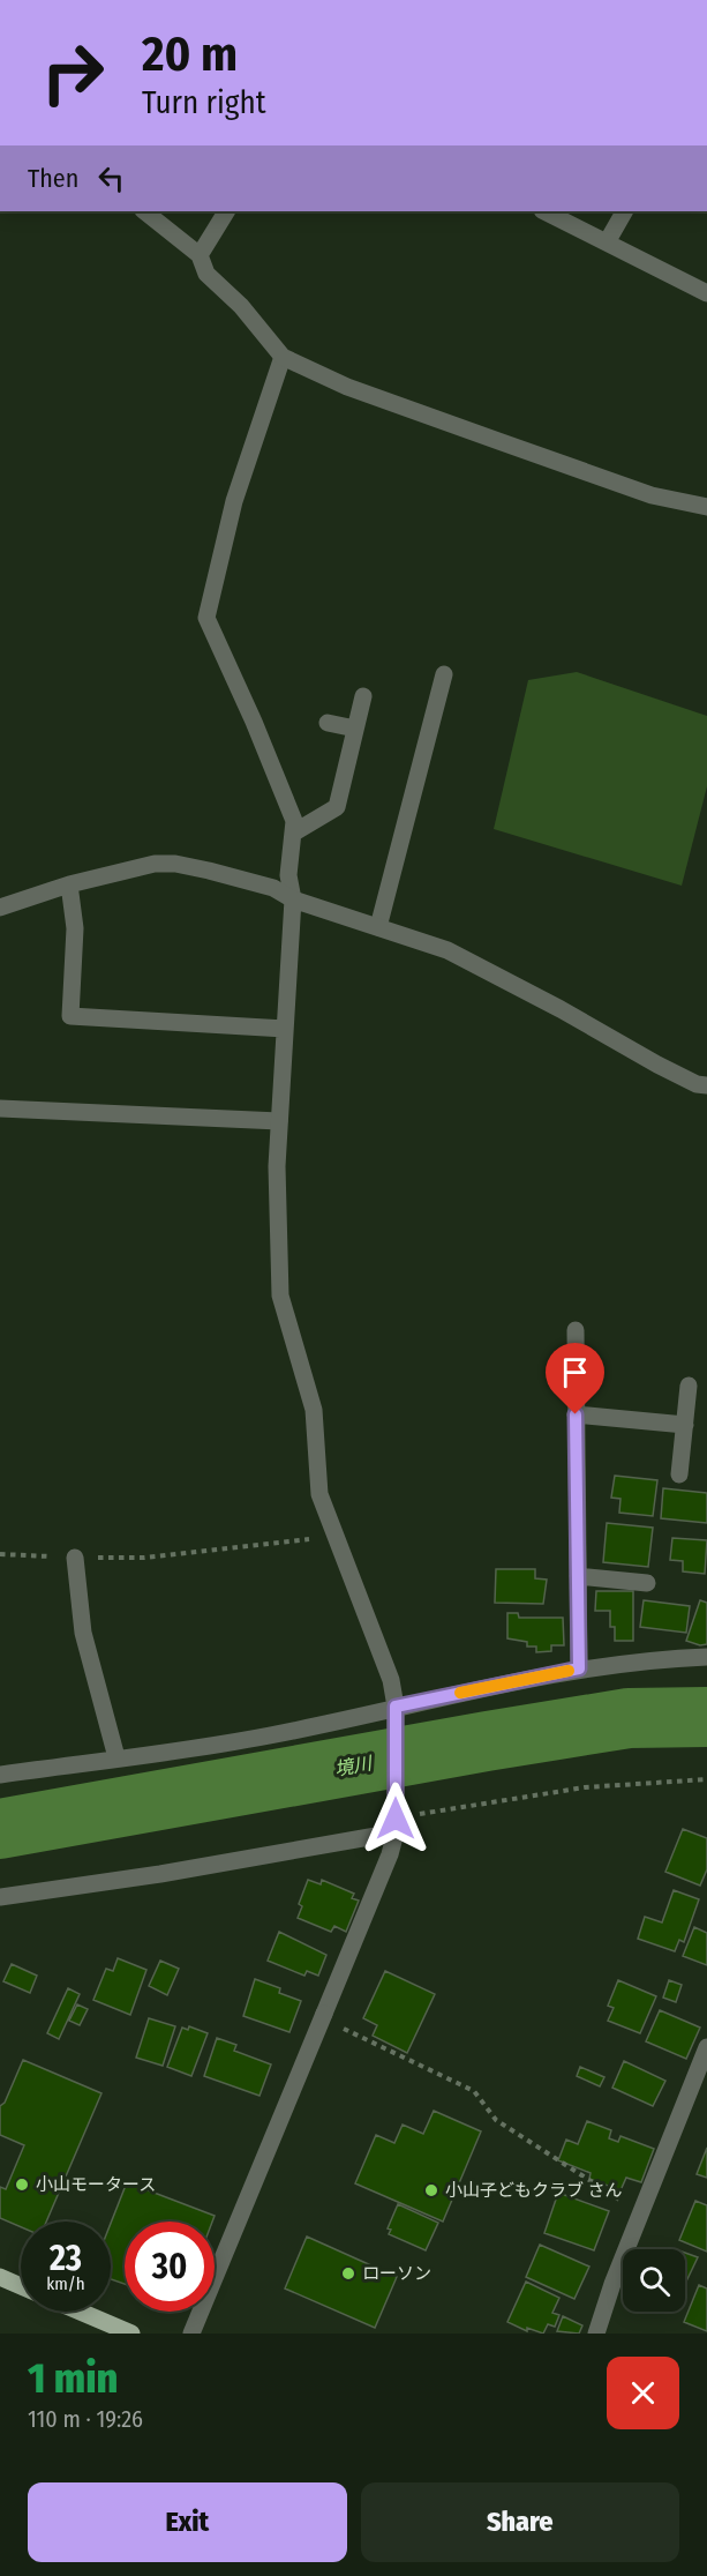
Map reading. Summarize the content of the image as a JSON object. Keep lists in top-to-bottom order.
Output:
{
  "water": ["境川"],
  "places": ["小山モータース", "小山子どもクラブ さん", "ローソン"],
  "page": {
    "turn": ["20 m", "Turn right"],
    "then": "Then",
    "speed": "23 km/h",
    "limit": "30",
    "heading": ["1 min", "110 m · 19:26"],
    "buttons": ["Exit", "Share"]
  }
}
